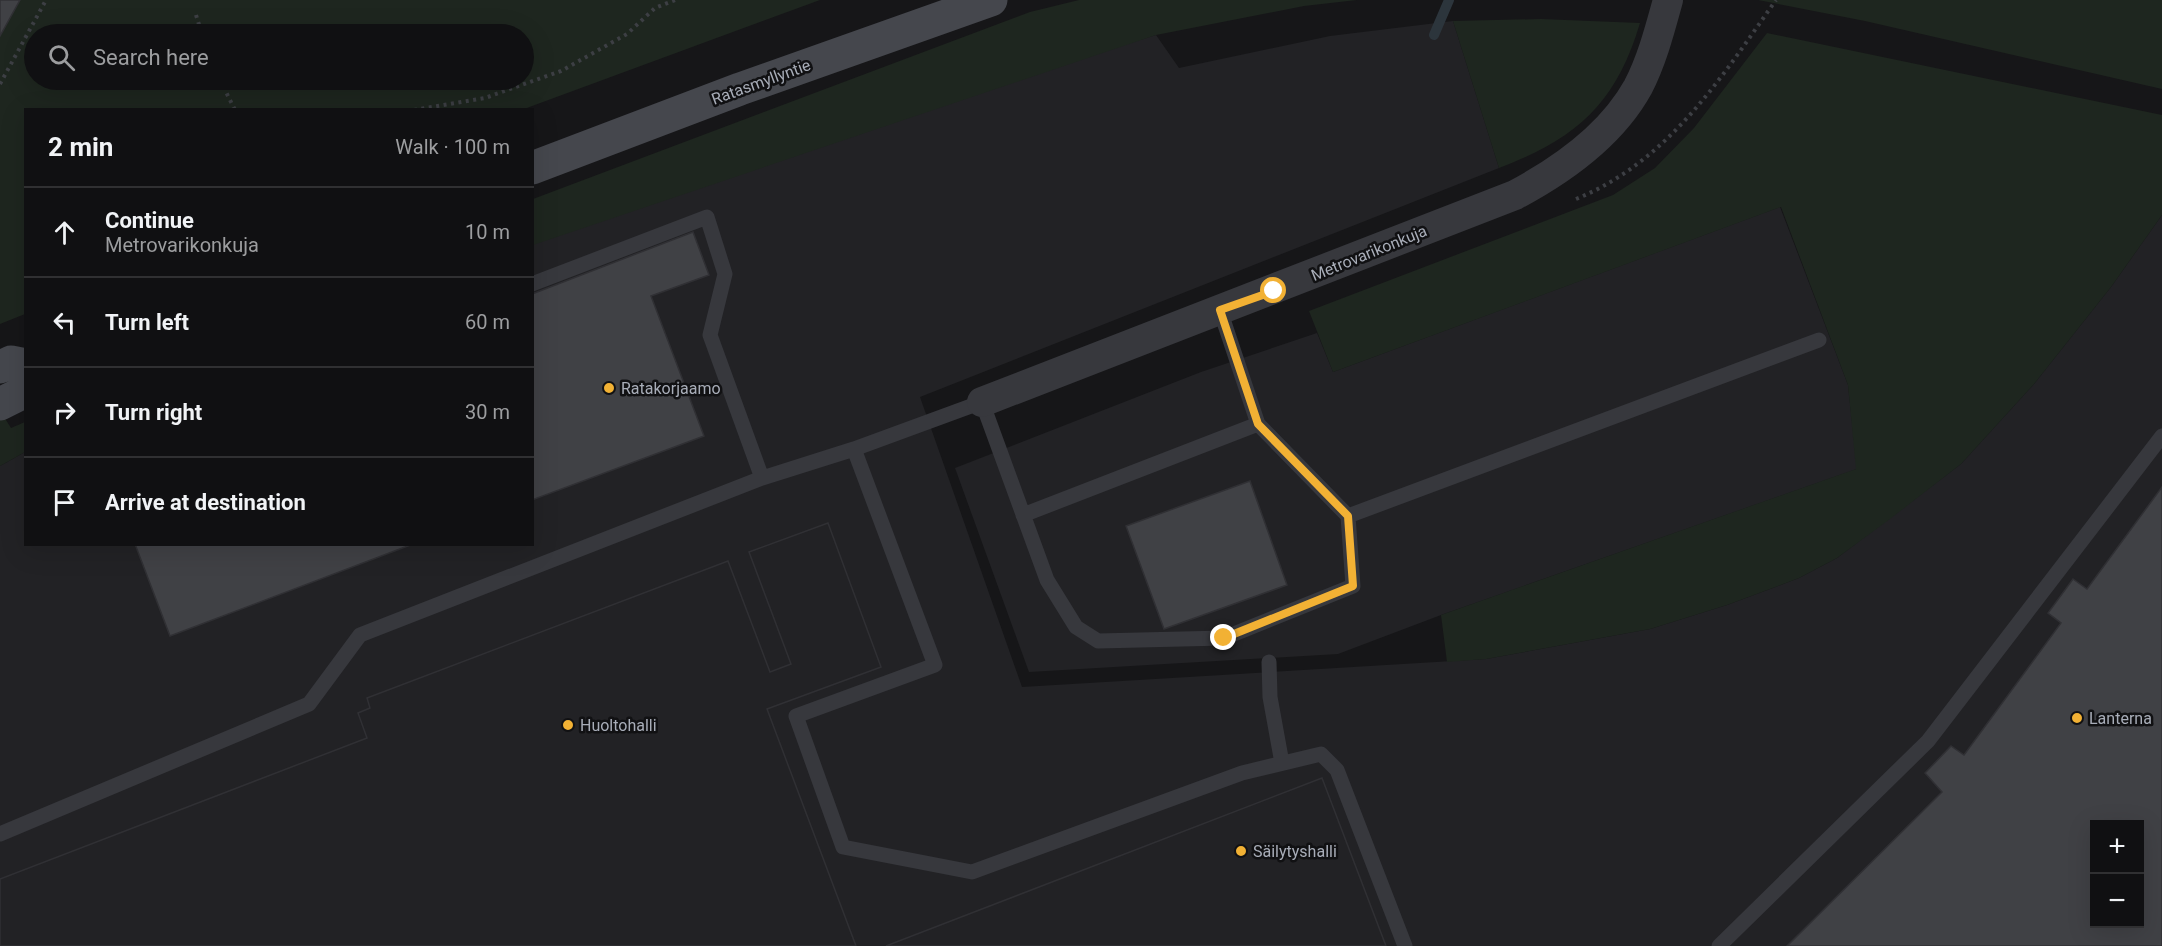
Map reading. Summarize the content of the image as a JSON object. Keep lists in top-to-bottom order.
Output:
{
  "streets": {
    "street": ["Ratasmyllyntie", "Metrovarikonkuja"]
  },
  "places": [
    "Ratakorjaamo",
    "Lanterna",
    "Huoltohalli",
    "Säilytyshalli"
  ],
  "page": {
    "search": "Search here",
    "heading": ["2 min", "Walk · 100 m"],
    "list": [
      ["Continue", "Metrovarikonkuja", "10 m"],
      ["Turn left", "60 m"],
      ["Turn right", "30 m"],
      "Arrive at destination"
    ],
    "map_buttons": ["+", "−"]
  }
}
